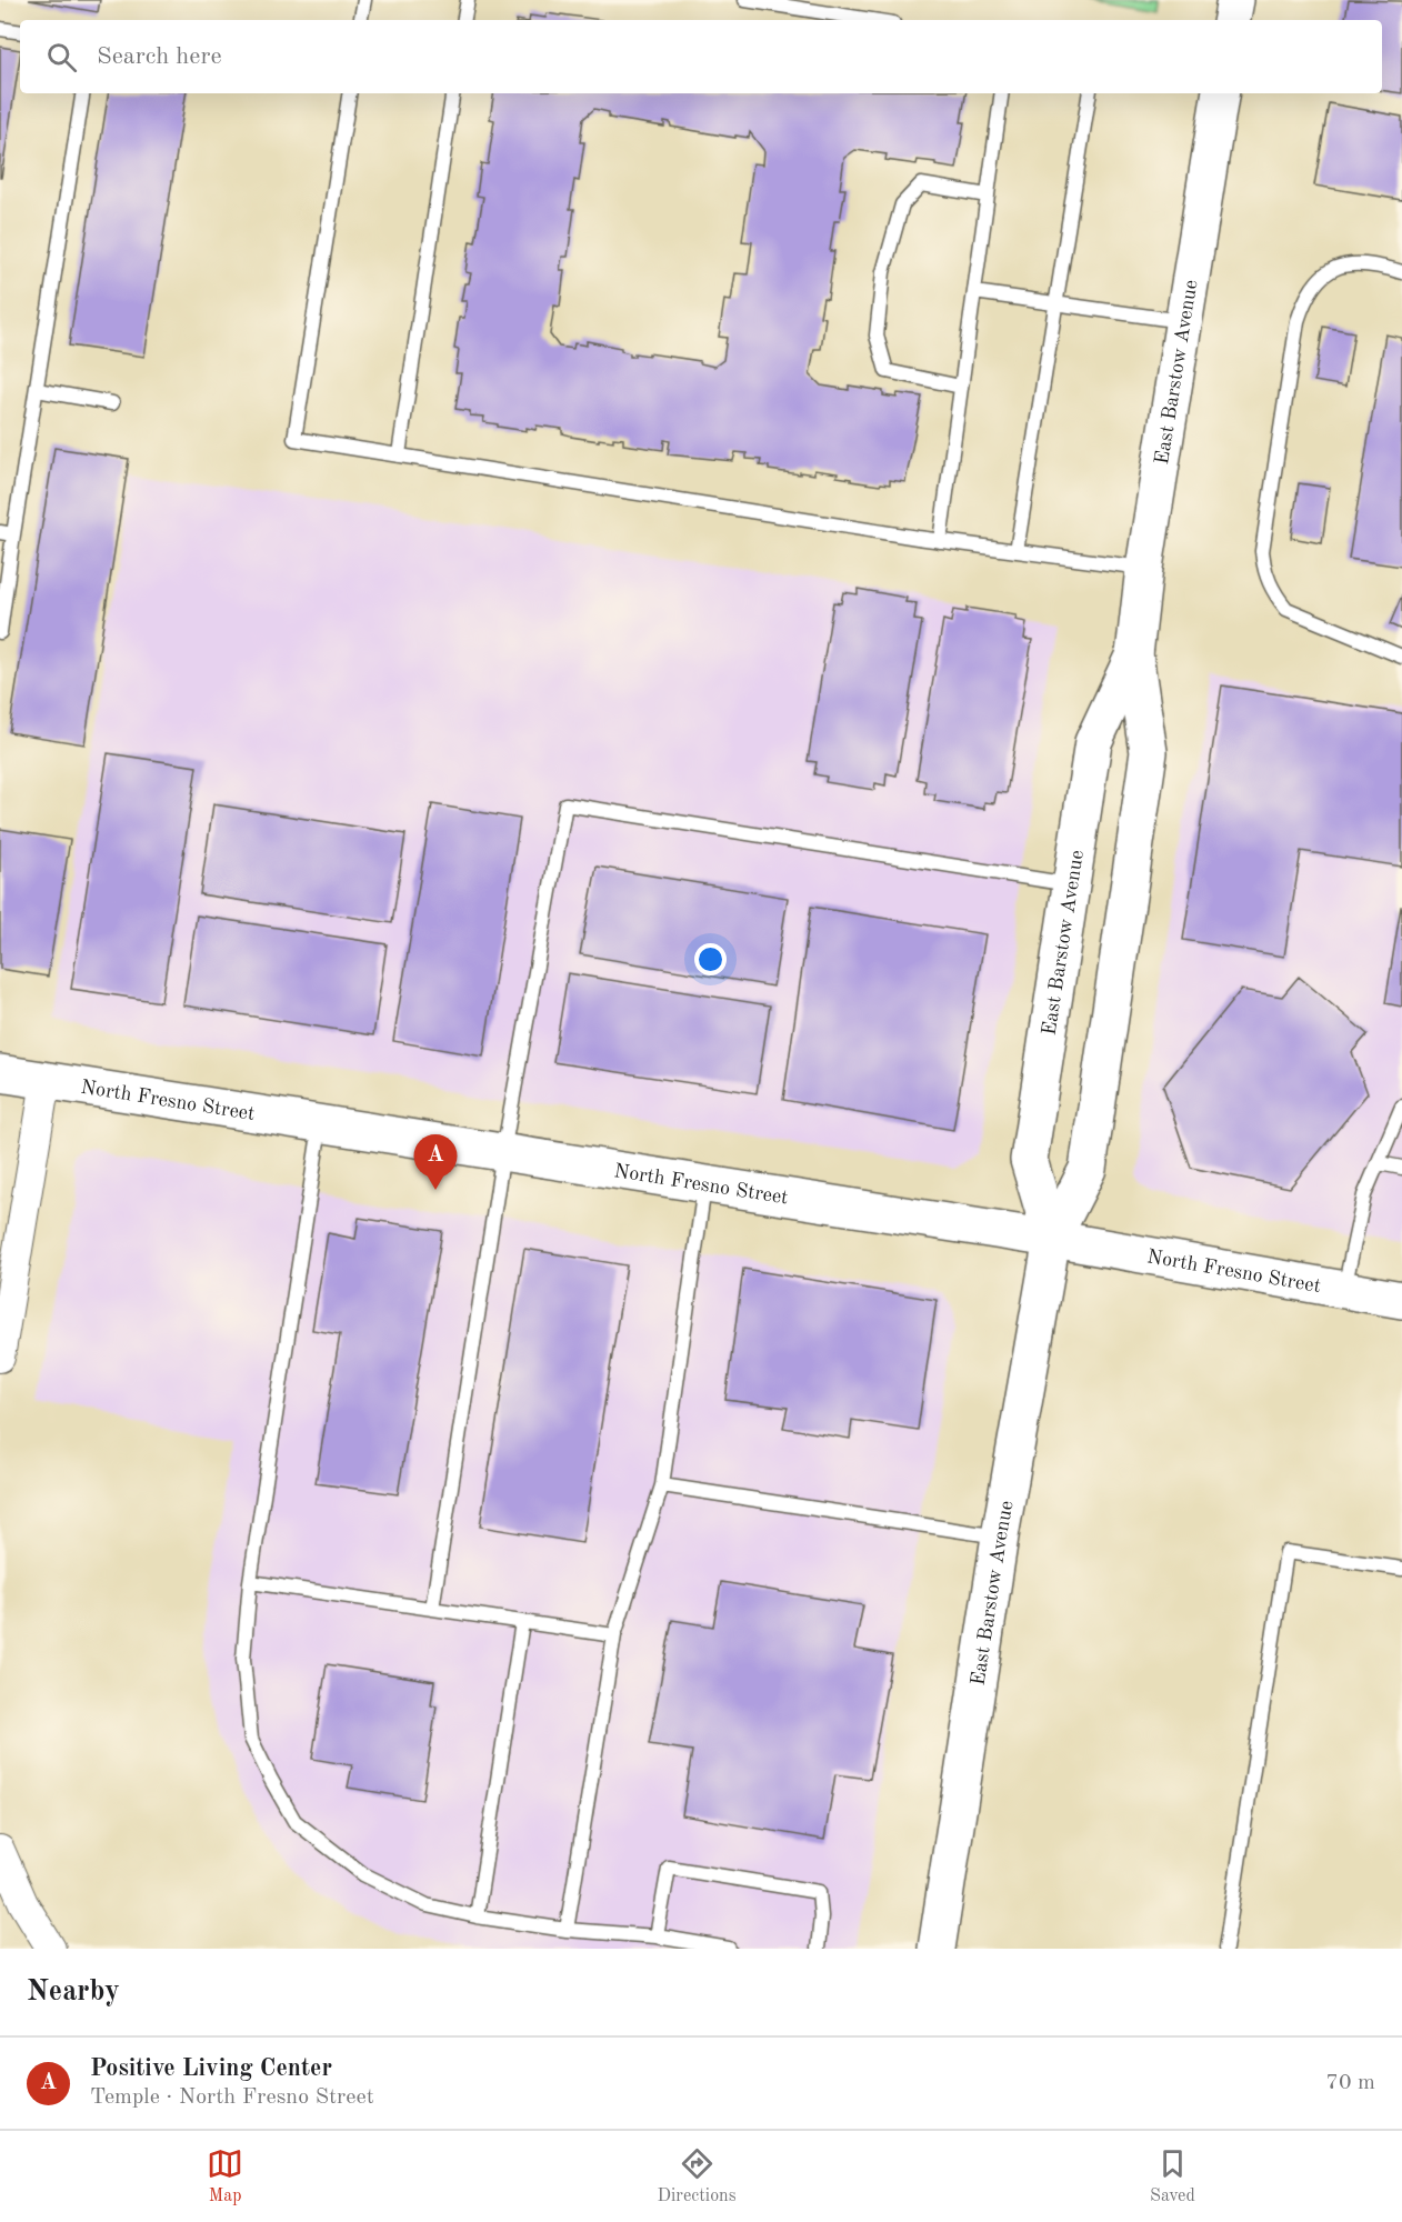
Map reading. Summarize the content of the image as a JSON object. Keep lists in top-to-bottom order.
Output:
{
  "streets": {
    "main road": ["East Barstow Avenue", "North Fresno Street"]
  },
  "crossings": [
    ["East Barstow Avenue", "North Fresno Street"]
  ],
  "page": {
    "search": "Search here",
    "pins": "A",
    "heading": "Nearby",
    "list": [
      {
        "mark": "A",
        "name": "Positive Living Center",
        "note": "Temple · North Fresno Street",
        "value": "70 m"
      }
    ],
    "nav": ["Map", "Directions", "Saved"]
  }
}
